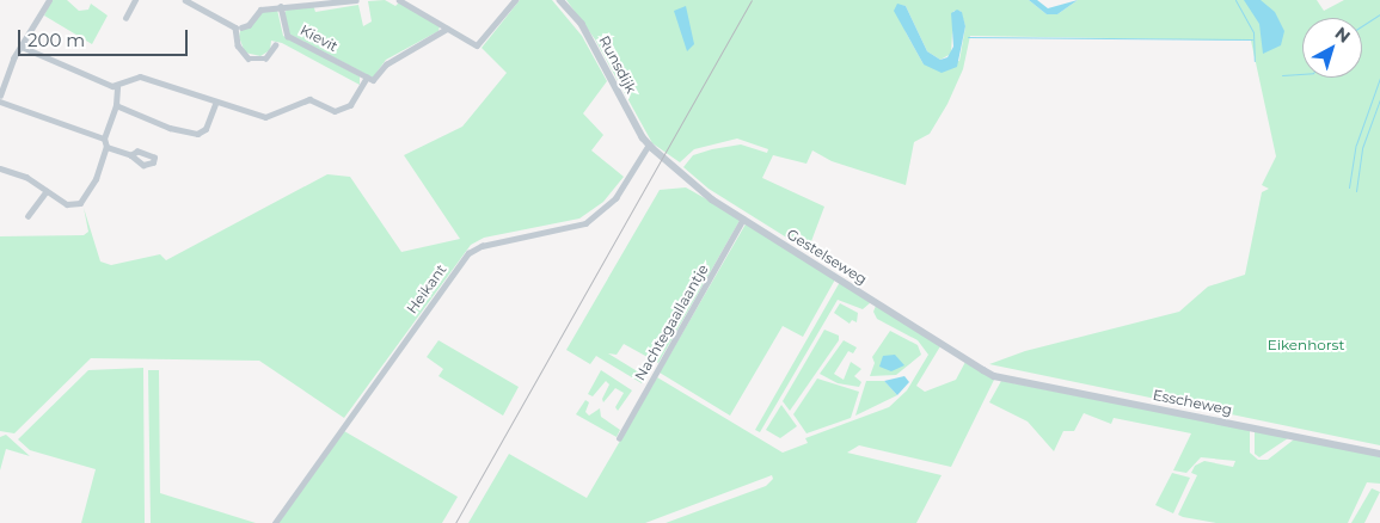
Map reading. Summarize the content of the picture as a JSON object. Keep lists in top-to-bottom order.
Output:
{
  "streets": {
    "street": [
      "Kievit",
      "Runsdijk",
      "Gestelseweg",
      "Heikant",
      "Nachtegaallaantje",
      "Esscheweg"
    ]
  },
  "crossings": [
    ["Runsdijk", "Gestelseweg"],
    ["Runsdijk", "Heikant"],
    ["Gestelseweg", "Heikant"],
    ["Gestelseweg", "Nachtegaallaantje"],
    ["Gestelseweg", "Esscheweg"]
  ],
  "parks": ["Eikenhorst"],
  "scale_bar": "200 m",
  "north": "top right"
}
